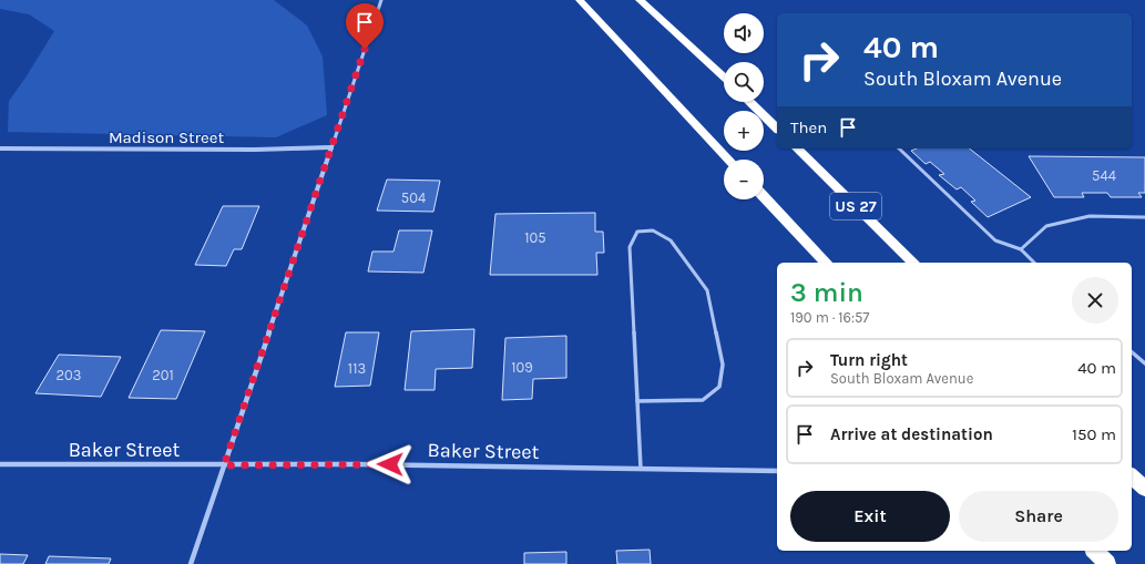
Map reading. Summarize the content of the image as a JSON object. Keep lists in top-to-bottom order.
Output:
{
  "streets": {
    "highway": ["US 27"],
    "street": ["Madison Street", "Baker Street"]
  },
  "house_numbers": [
    "544",
    "504",
    "105",
    "109",
    "113",
    "203",
    "201"
  ],
  "page": {
    "map_buttons": ["+", "−"],
    "turn": ["40 m", "South Bloxam Avenue"],
    "then": "Then",
    "heading": ["3 min", "190 m · 16:57"],
    "list": [
      {
        "name": "Turn right",
        "note": "South Bloxam Avenue",
        "value": "40 m"
      },
      {
        "name": "Arrive at destination",
        "value": "150 m"
      }
    ],
    "buttons": ["Exit", "Share"]
  }
}
